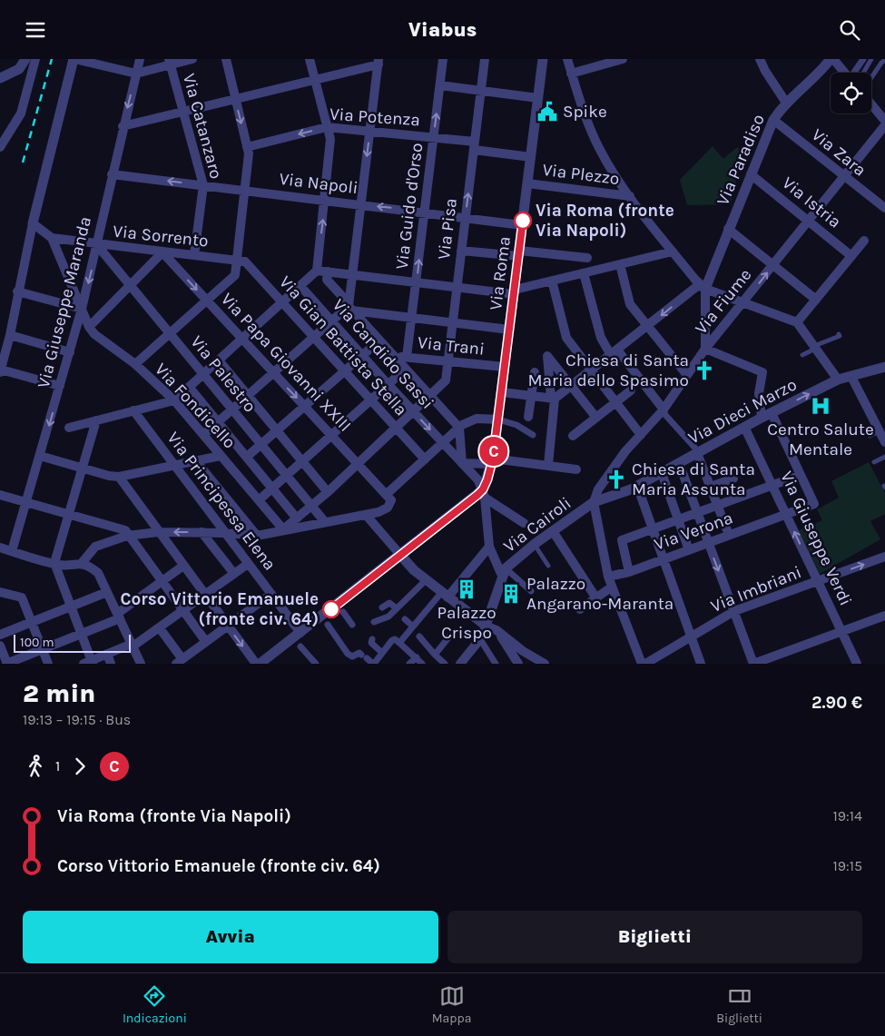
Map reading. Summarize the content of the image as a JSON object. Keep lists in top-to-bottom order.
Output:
{
  "streets": {
    "street": [
      "Via Potenza",
      "Via Catanzaro",
      "Via Zara",
      "Via Paradiso",
      "Via Plezzo",
      "Via Napoli",
      "Via Istria",
      "Via Guido d'Orso",
      "Via Pisa",
      "Via Sorrento",
      "Via Roma",
      "Via Fiume",
      "Via Giuseppe Maranda",
      "Via Gian Battista Stella",
      "Via Trani",
      "Via Candido Sassi",
      "Via Papa Giovanni XXIII",
      "Via Palestro",
      "Via Fondicello",
      "Via Dieci Marzo",
      "Via Principessa Elena",
      "Via Cairoli",
      "Via Verona",
      "Via Giuseppe Verdi",
      "Via Imbriani"
    ]
  },
  "crossings": [
    ["Via Potenza", "Via Guido d'Orso"],
    ["Via Potenza", "Via Pisa"],
    ["Via Potenza", "Via Roma"],
    ["Via Catanzaro", "Via Napoli"],
    ["Via Catanzaro", "Via Sorrento"],
    ["Via Zara", "Via Paradiso"],
    ["Via Zara", "Via Fiume"],
    ["Via Paradiso", "Via Istria"],
    ["Via Plezzo", "Via Roma"],
    ["Via Napoli", "Via Guido d'Orso"],
    ["Via Napoli", "Via Pisa"],
    ["Via Napoli", "Via Roma"],
    ["Via Napoli", "Via Giuseppe Maranda"],
    ["Via Istria", "Via Fiume"],
    ["Via Guido d'Orso", "Via Trani"],
    ["Via Pisa", "Via Gian Battista Stella"],
    ["Via Pisa", "Via Trani"],
    ["Via Pisa", "Via Candido Sassi"],
    ["Via Pisa", "Via Papa Giovanni XXIII"],
    ["Via Pisa", "Via Palestro"],
    ["Via Pisa", "Via Fondicello"],
    ["Via Sorrento", "Via Giuseppe Maranda"],
    ["Via Sorrento", "Via Gian Battista Stella"],
    ["Via Sorrento", "Via Papa Giovanni XXIII"],
    ["Via Sorrento", "Via Palestro"],
    ["Via Sorrento", "Via Fondicello"],
    ["Via Roma", "Via Trani"],
    ["Via Roma", "Via Candido Sassi"],
    ["Via Fiume", "Via Dieci Marzo"],
    ["Via Fiume", "Via Cairoli"],
    ["Via Giuseppe Maranda", "Via Palestro"],
    ["Via Giuseppe Maranda", "Via Fondicello"],
    ["Via Dieci Marzo", "Via Cairoli"],
    ["Via Dieci Marzo", "Via Giuseppe Verdi"],
    ["Via Verona", "Via Giuseppe Verdi"],
    ["Via Giuseppe Verdi", "Via Imbriani"]
  ],
  "places": {
    "public building": ["Spike"],
    "other": ["Via Roma (fronte Via Napoli)", "Corso Vittorio Emanuele (fronte civ. 64)"],
    "church": ["Chiesa di Santa Maria dello Spasimo", "Chiesa di Santa Maria Assunta"],
    "hospital": ["Centro Salute Mentale"],
    "building": ["Palazzo Crispo", "Palazzo Angarano-Maranta"]
  },
  "lines": ["bus line C"],
  "scale_bar": "100 m",
  "page": {
    "header": "Viabus",
    "on_map": "C",
    "scale": "100 m",
    "heading": ["2 min", "19:13 – 19:15 · Bus", "2.90 €"],
    "legs": ["1", "C"],
    "list": [
      {
        "name": "Via Roma (fronte Via Napoli)",
        "value": "19:14"
      },
      {
        "name": "Corso Vittorio Emanuele (fronte civ. 64)",
        "value": "19:15"
      }
    ],
    "buttons": ["Avvia", "Biglietti"],
    "tabs": ["Indicazioni", "Mappa", "Biglietti"]
  }
}
